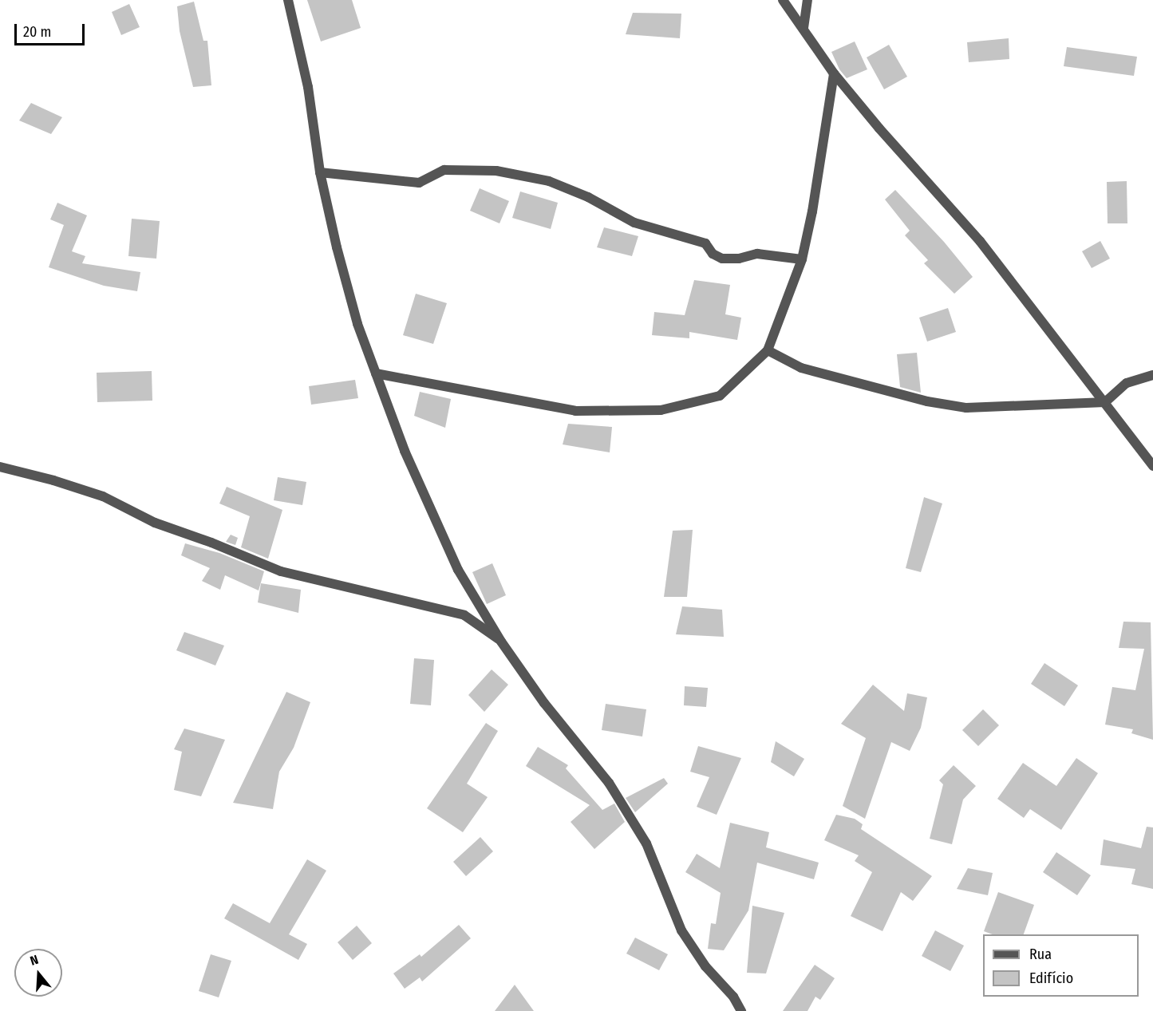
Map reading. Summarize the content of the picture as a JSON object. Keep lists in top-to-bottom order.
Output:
{
  "legend": ["Rua", "Edifício"],
  "scale_bar": "20 m",
  "north": "top"
}
